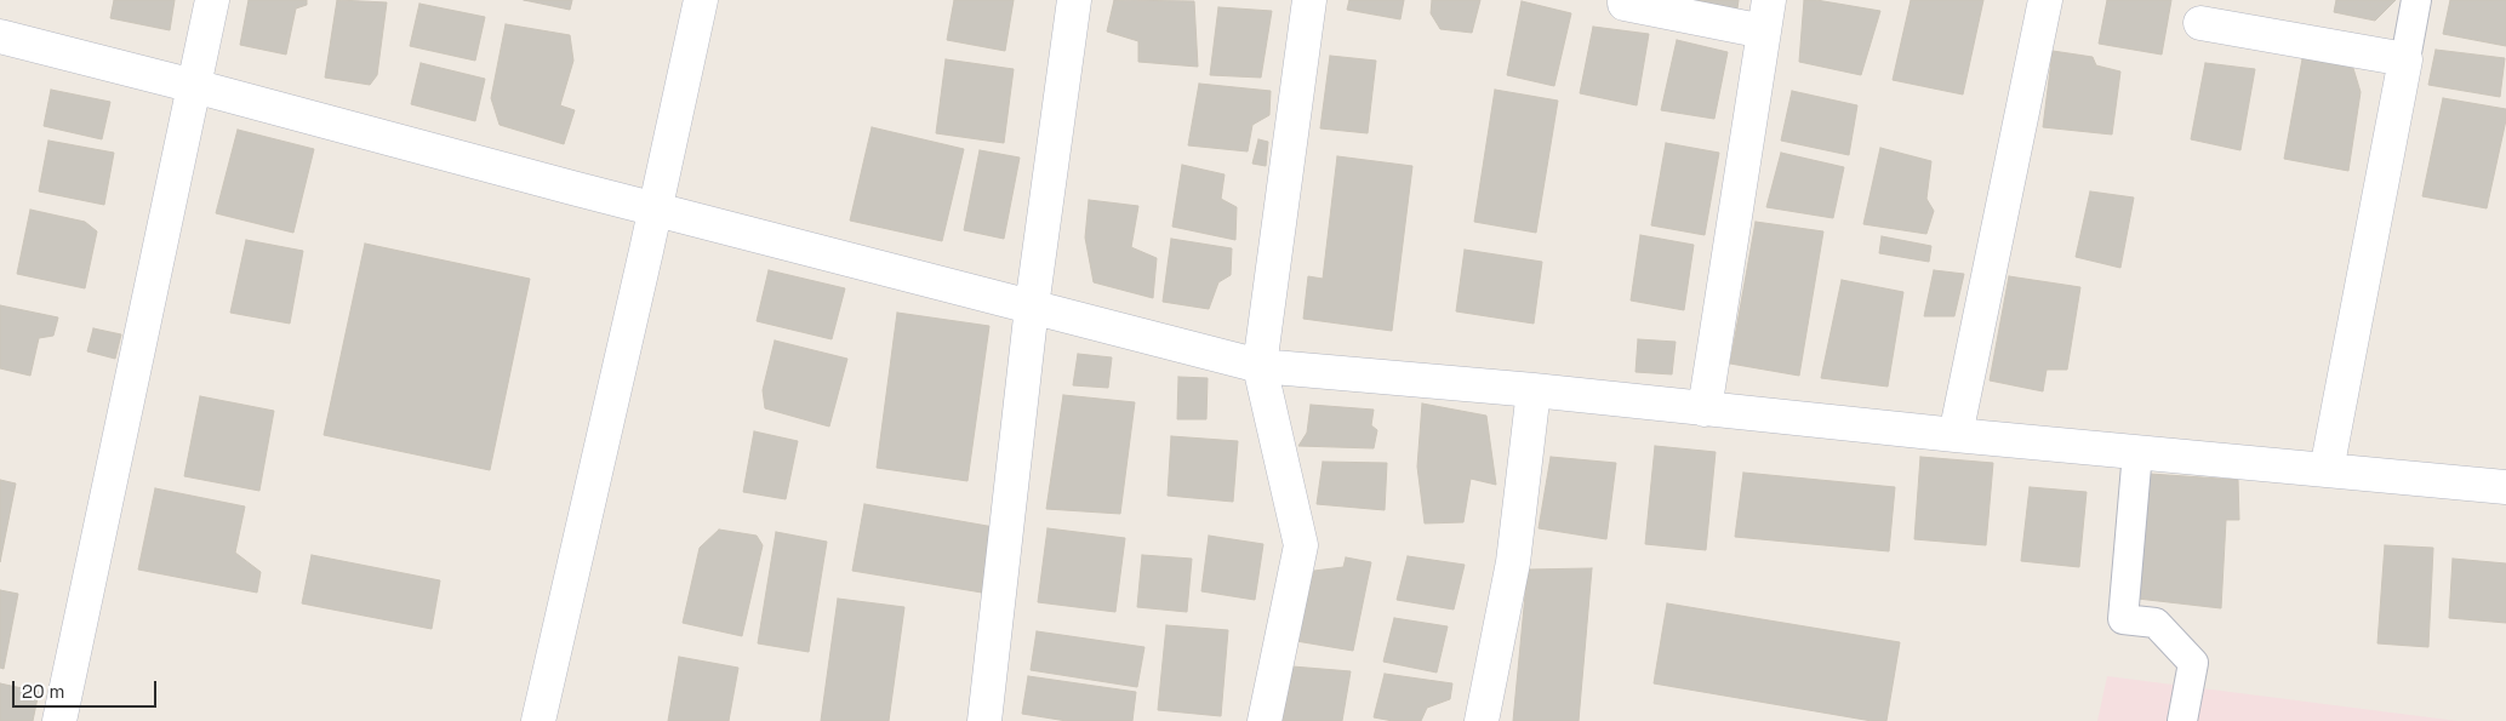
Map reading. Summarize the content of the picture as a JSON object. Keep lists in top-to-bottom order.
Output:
{
  "scale_bar": "20 m"
}
